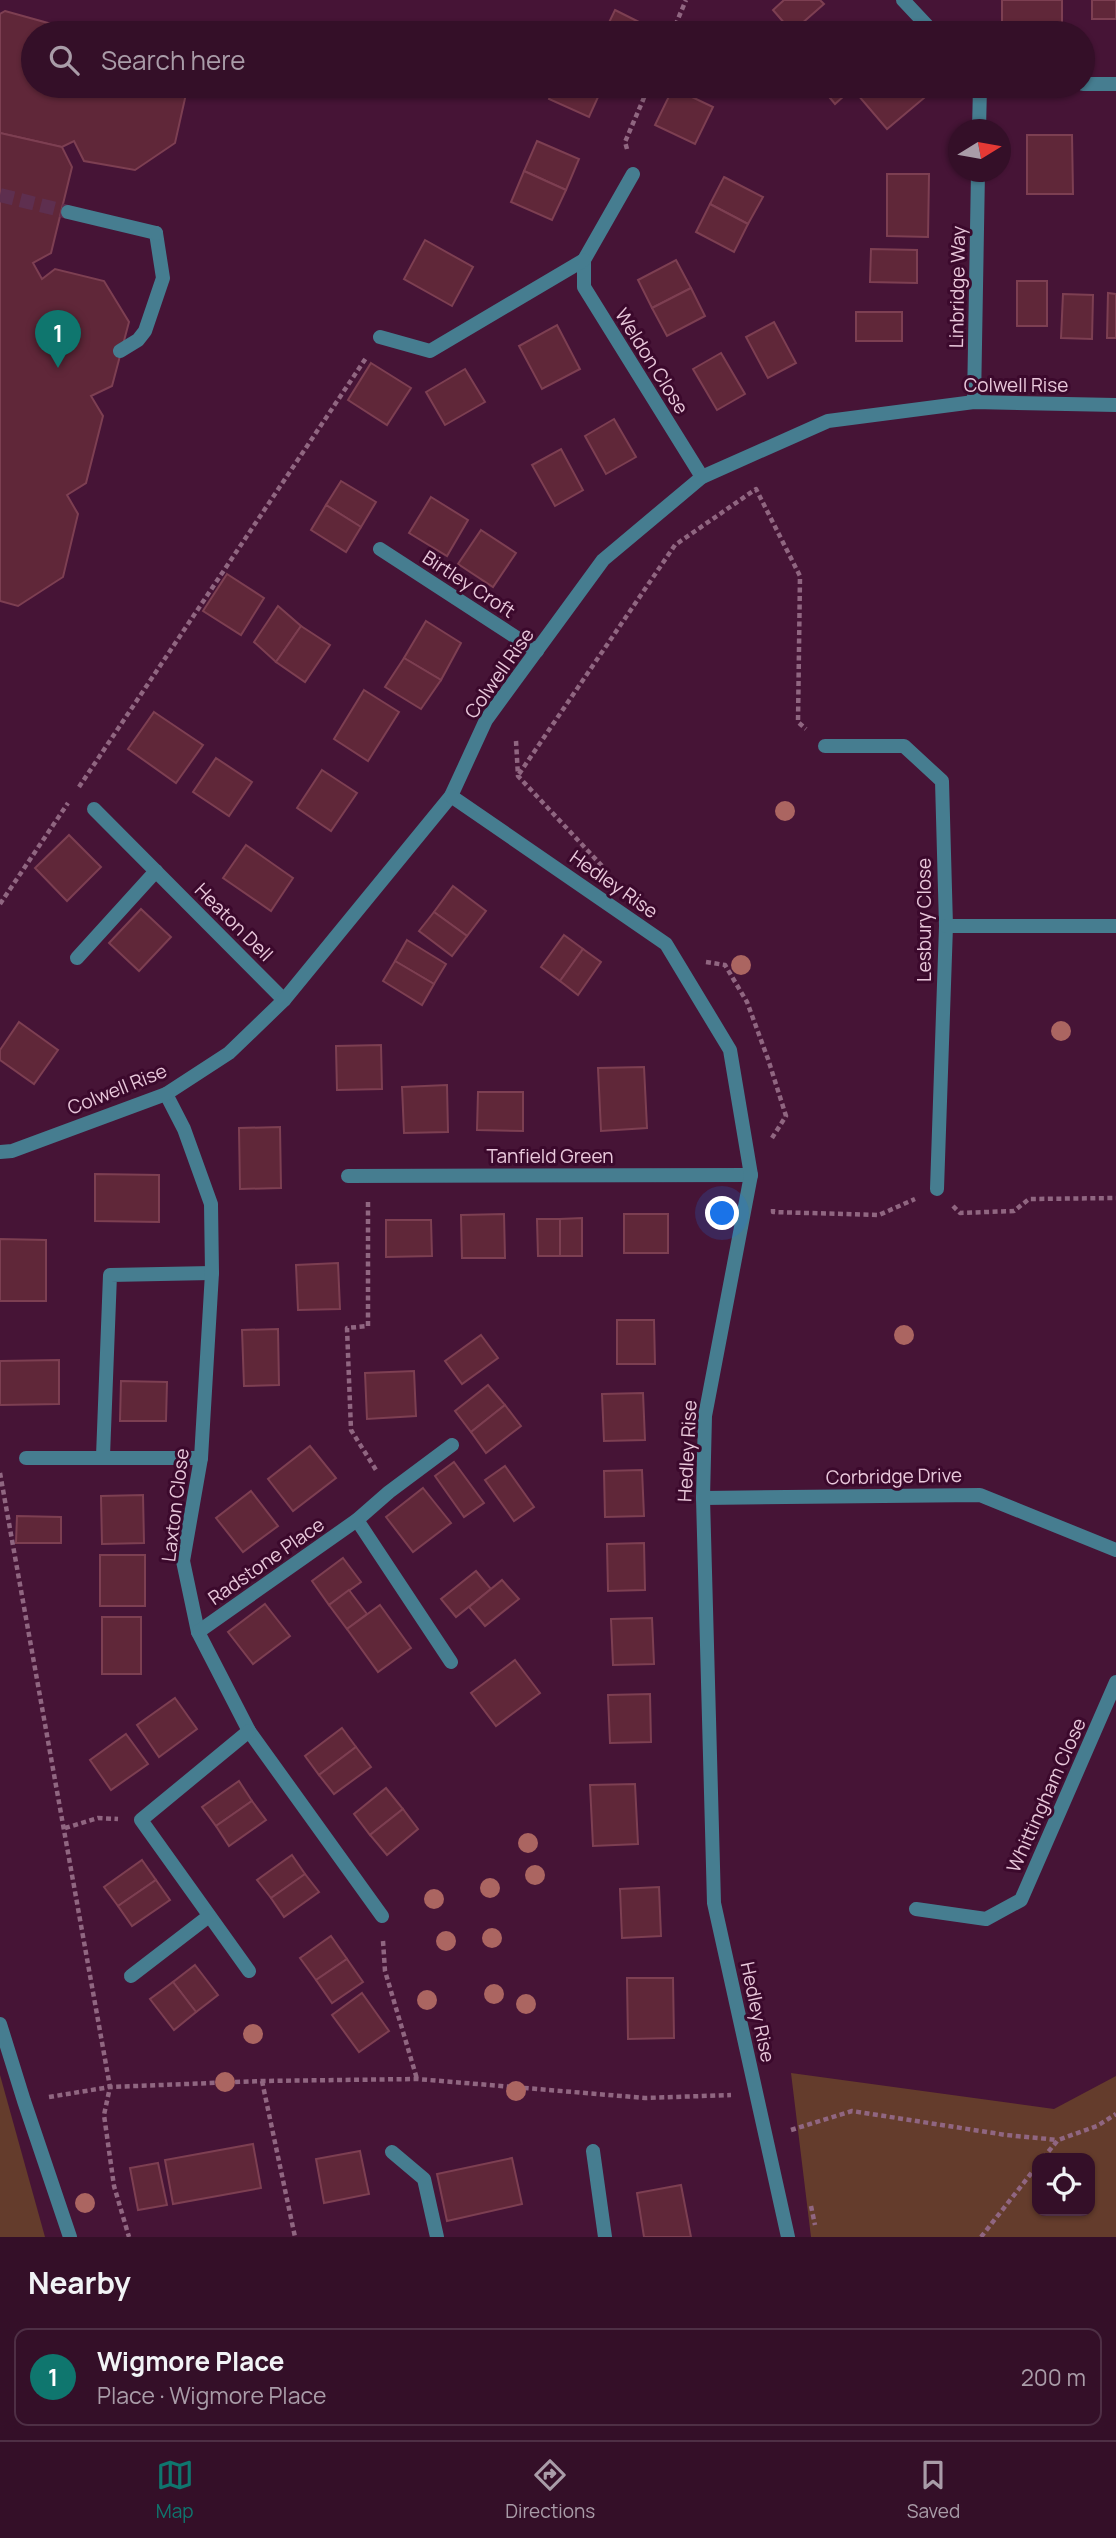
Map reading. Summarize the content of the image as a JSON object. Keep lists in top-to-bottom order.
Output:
{
  "streets": {
    "street": [
      "Linbridge Way",
      "Weldon Close",
      "Colwell Rise",
      "Birtley Croft",
      "Hedley Rise",
      "Lesbury Close",
      "Heaton Dell",
      "Tanfield Green",
      "Corbridge Drive",
      "Laxton Close",
      "Radstone Place",
      "Whittingham Close"
    ]
  },
  "crossings": [
    ["Linbridge Way", "Colwell Rise"],
    ["Weldon Close", "Colwell Rise"],
    ["Colwell Rise", "Birtley Croft"],
    ["Colwell Rise", "Hedley Rise"],
    ["Colwell Rise", "Heaton Dell"],
    ["Colwell Rise", "Laxton Close"],
    ["Hedley Rise", "Tanfield Green"],
    ["Hedley Rise", "Corbridge Drive"],
    ["Laxton Close", "Radstone Place"]
  ],
  "north": "right",
  "page": {
    "search": "Search here",
    "pins": "1",
    "heading": "Nearby",
    "list": [
      {
        "mark": "1",
        "name": "Wigmore Place",
        "note": "Place · Wigmore Place",
        "value": "200 m"
      }
    ],
    "nav": ["Map", "Directions", "Saved"]
  }
}
